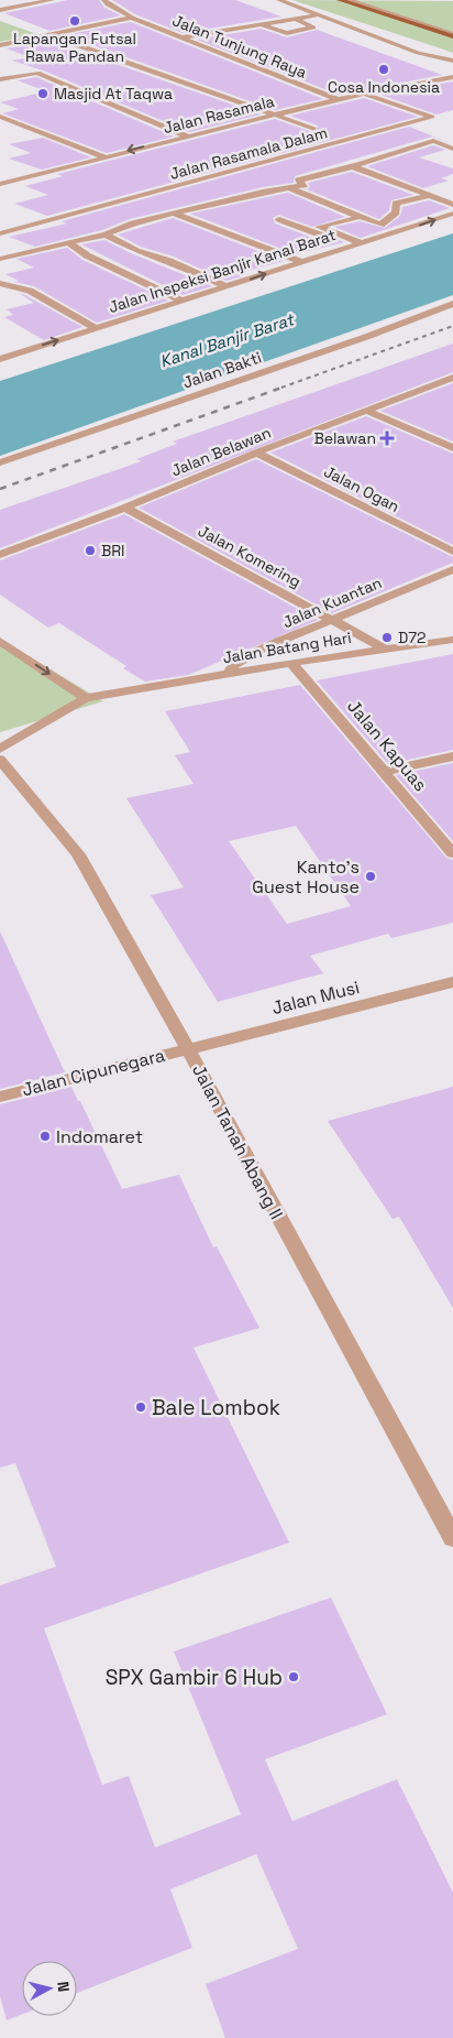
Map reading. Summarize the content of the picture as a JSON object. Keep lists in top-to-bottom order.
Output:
{
  "streets": {
    "street": [
      "Jalan Tunjung Raya",
      "Jalan Rasamala",
      "Jalan Rasamala Dalam",
      "Jalan Inspeksi Banjir Kanal Barat",
      "Jalan Bakti",
      "Jalan Belawan",
      "Jalan Ogan",
      "Jalan Komering",
      "Jalan Kuantan",
      "Jalan Batang Hari",
      "Jalan Kapuas",
      "Jalan Musi",
      "Jalan Cipunegara",
      "Jalan Tanah Abang II"
    ]
  },
  "crossings": [
    ["Jalan Tunjung Raya", "Jalan Rasamala"],
    ["Jalan Rasamala", "Jalan Rasamala Dalam"],
    ["Jalan Belawan", "Jalan Ogan"],
    ["Jalan Belawan", "Jalan Komering"],
    ["Jalan Komering", "Jalan Kuantan"],
    ["Jalan Komering", "Jalan Batang Hari"],
    ["Jalan Kuantan", "Jalan Batang Hari"],
    ["Jalan Batang Hari", "Jalan Kapuas"],
    ["Jalan Musi", "Jalan Cipunegara"],
    ["Jalan Musi", "Jalan Tanah Abang II"],
    ["Jalan Cipunegara", "Jalan Tanah Abang II"]
  ],
  "water": ["Kanal Banjir Barat"],
  "places": {
    "other": [
      "Lapangan Futsal Rawa Pandan",
      "Cosa Indonesia",
      "Masjid At Taqwa",
      "BRI",
      "D72",
      "Kanto’s Guest House",
      "Indomaret",
      "Bale Lombok",
      "SPX Gambir 6 Hub"
    ],
    "health": ["Belawan"]
  },
  "north": "right"
}
